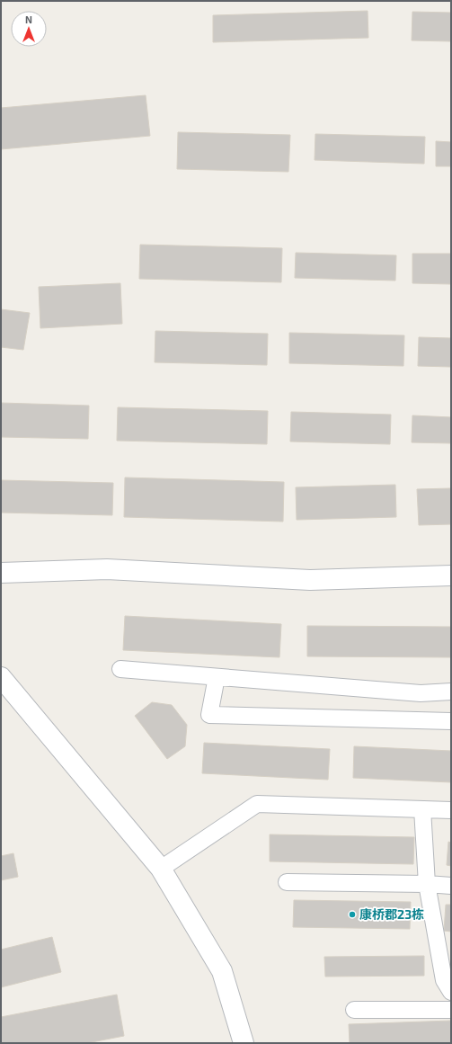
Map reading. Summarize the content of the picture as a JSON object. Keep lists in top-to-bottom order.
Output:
{
  "places": ["康桥郡23栋"],
  "north": "top"
}
